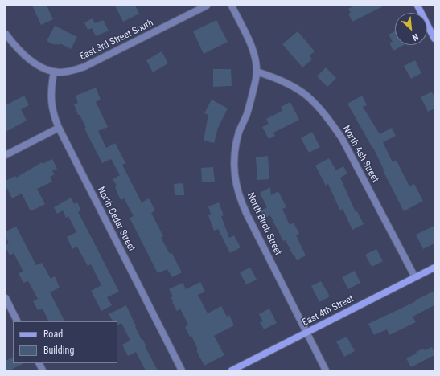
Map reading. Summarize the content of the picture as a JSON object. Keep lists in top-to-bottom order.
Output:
{
  "streets": {
    "street": [
      "East 3rd Street South",
      "North Ash Street",
      "North Cedar Street",
      "North Birch Street",
      "East 4th Street"
    ]
  },
  "crossings": [
    ["East 3rd Street South", "North Cedar Street"],
    ["North Ash Street", "North Birch Street"],
    ["North Ash Street", "East 4th Street"],
    ["North Birch Street", "East 4th Street"]
  ],
  "legend": ["Road", "Building"],
  "north": "bottom right"
}
